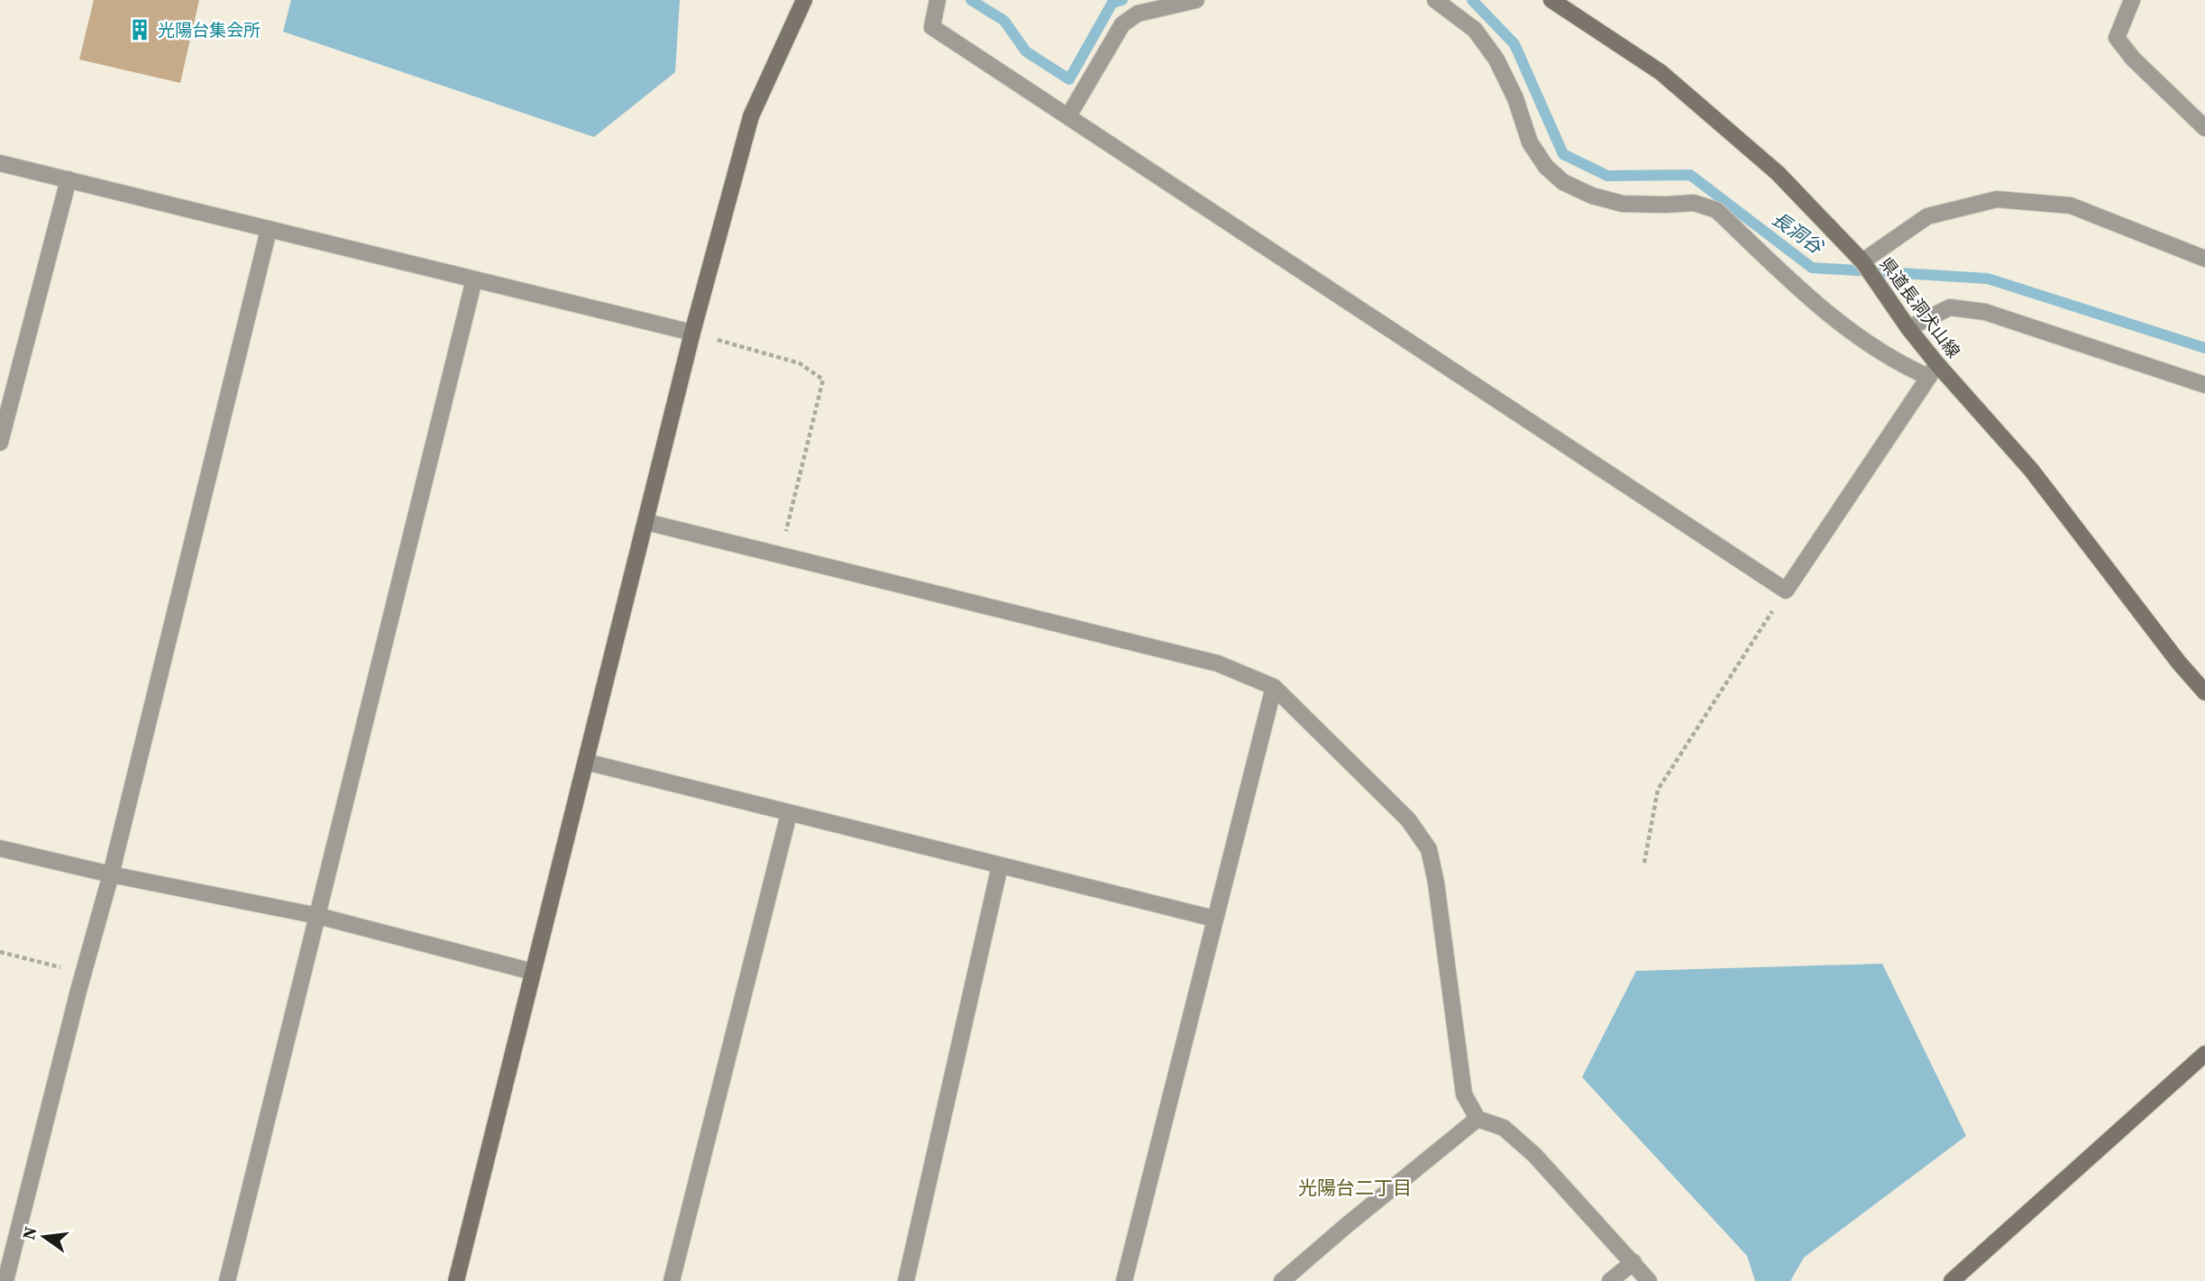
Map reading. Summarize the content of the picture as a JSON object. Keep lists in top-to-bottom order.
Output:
{
  "streets": {
    "street": ["県道長洞犬山線"]
  },
  "districts": ["光陽台二丁目"],
  "water": ["長洞谷"],
  "places": {
    "building": ["光陽台集会所"]
  },
  "north": "left"
}
